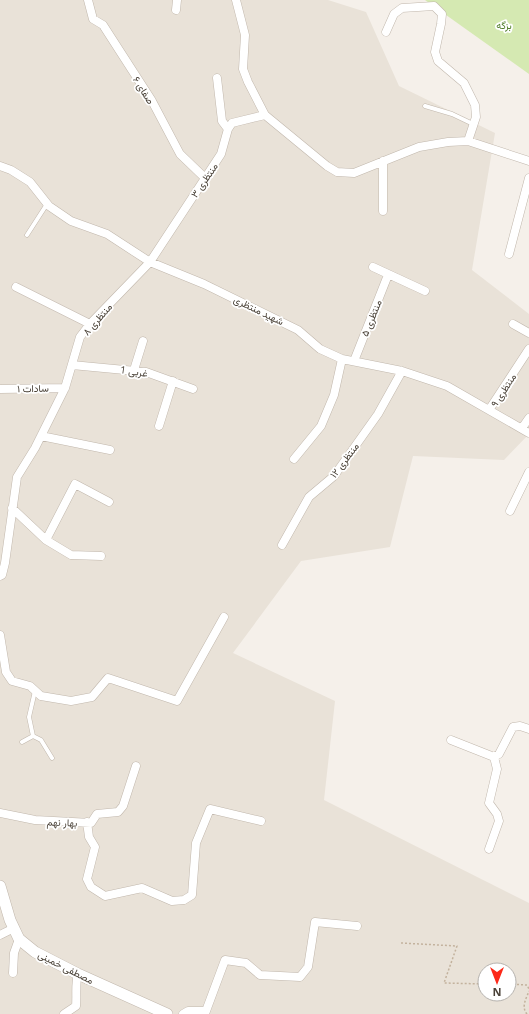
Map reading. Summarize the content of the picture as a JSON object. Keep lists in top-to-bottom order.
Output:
{
  "streets": {
    "street": [
      "صفای ۶",
      "منتظری ۳",
      "شهید منتظری",
      "منتظری ۵",
      "منتظری ۸",
      "غربی 1",
      "سادات ۱",
      "منتظری ۹",
      "منتظری ۱۲",
      "بهار نهم",
      "مصطفی خمینی"
    ]
  },
  "crossings": [
    ["صفای ۶", "منتظری ۳"],
    ["منتظری ۳", "شهید منتظری"],
    ["منتظری ۳", "منتظری ۸"],
    ["شهید منتظری", "منتظری ۵"],
    ["شهید منتظری", "منتظری ۸"],
    ["شهید منتظری", "منتظری ۹"],
    ["شهید منتظری", "منتظری ۱۲"],
    ["منتظری ۸", "غربی 1"],
    ["منتظری ۸", "سادات ۱"]
  ],
  "parks": ["بزگه"],
  "north": "bottom"
}
